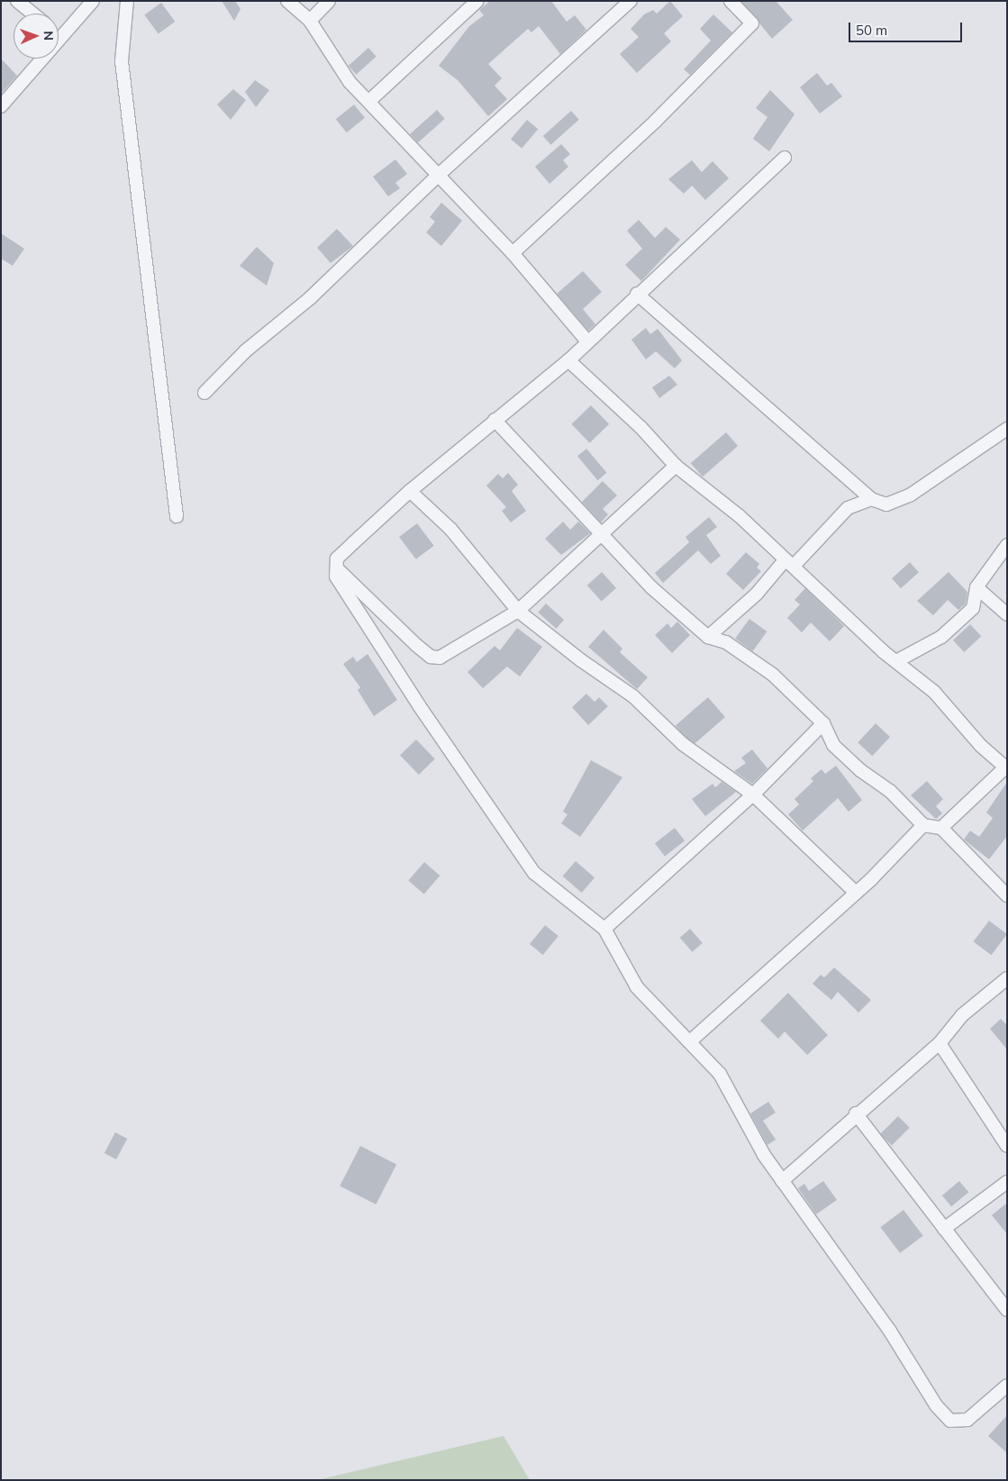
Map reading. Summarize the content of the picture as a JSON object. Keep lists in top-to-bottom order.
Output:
{
  "scale_bar": "50 m",
  "north": "right"
}
